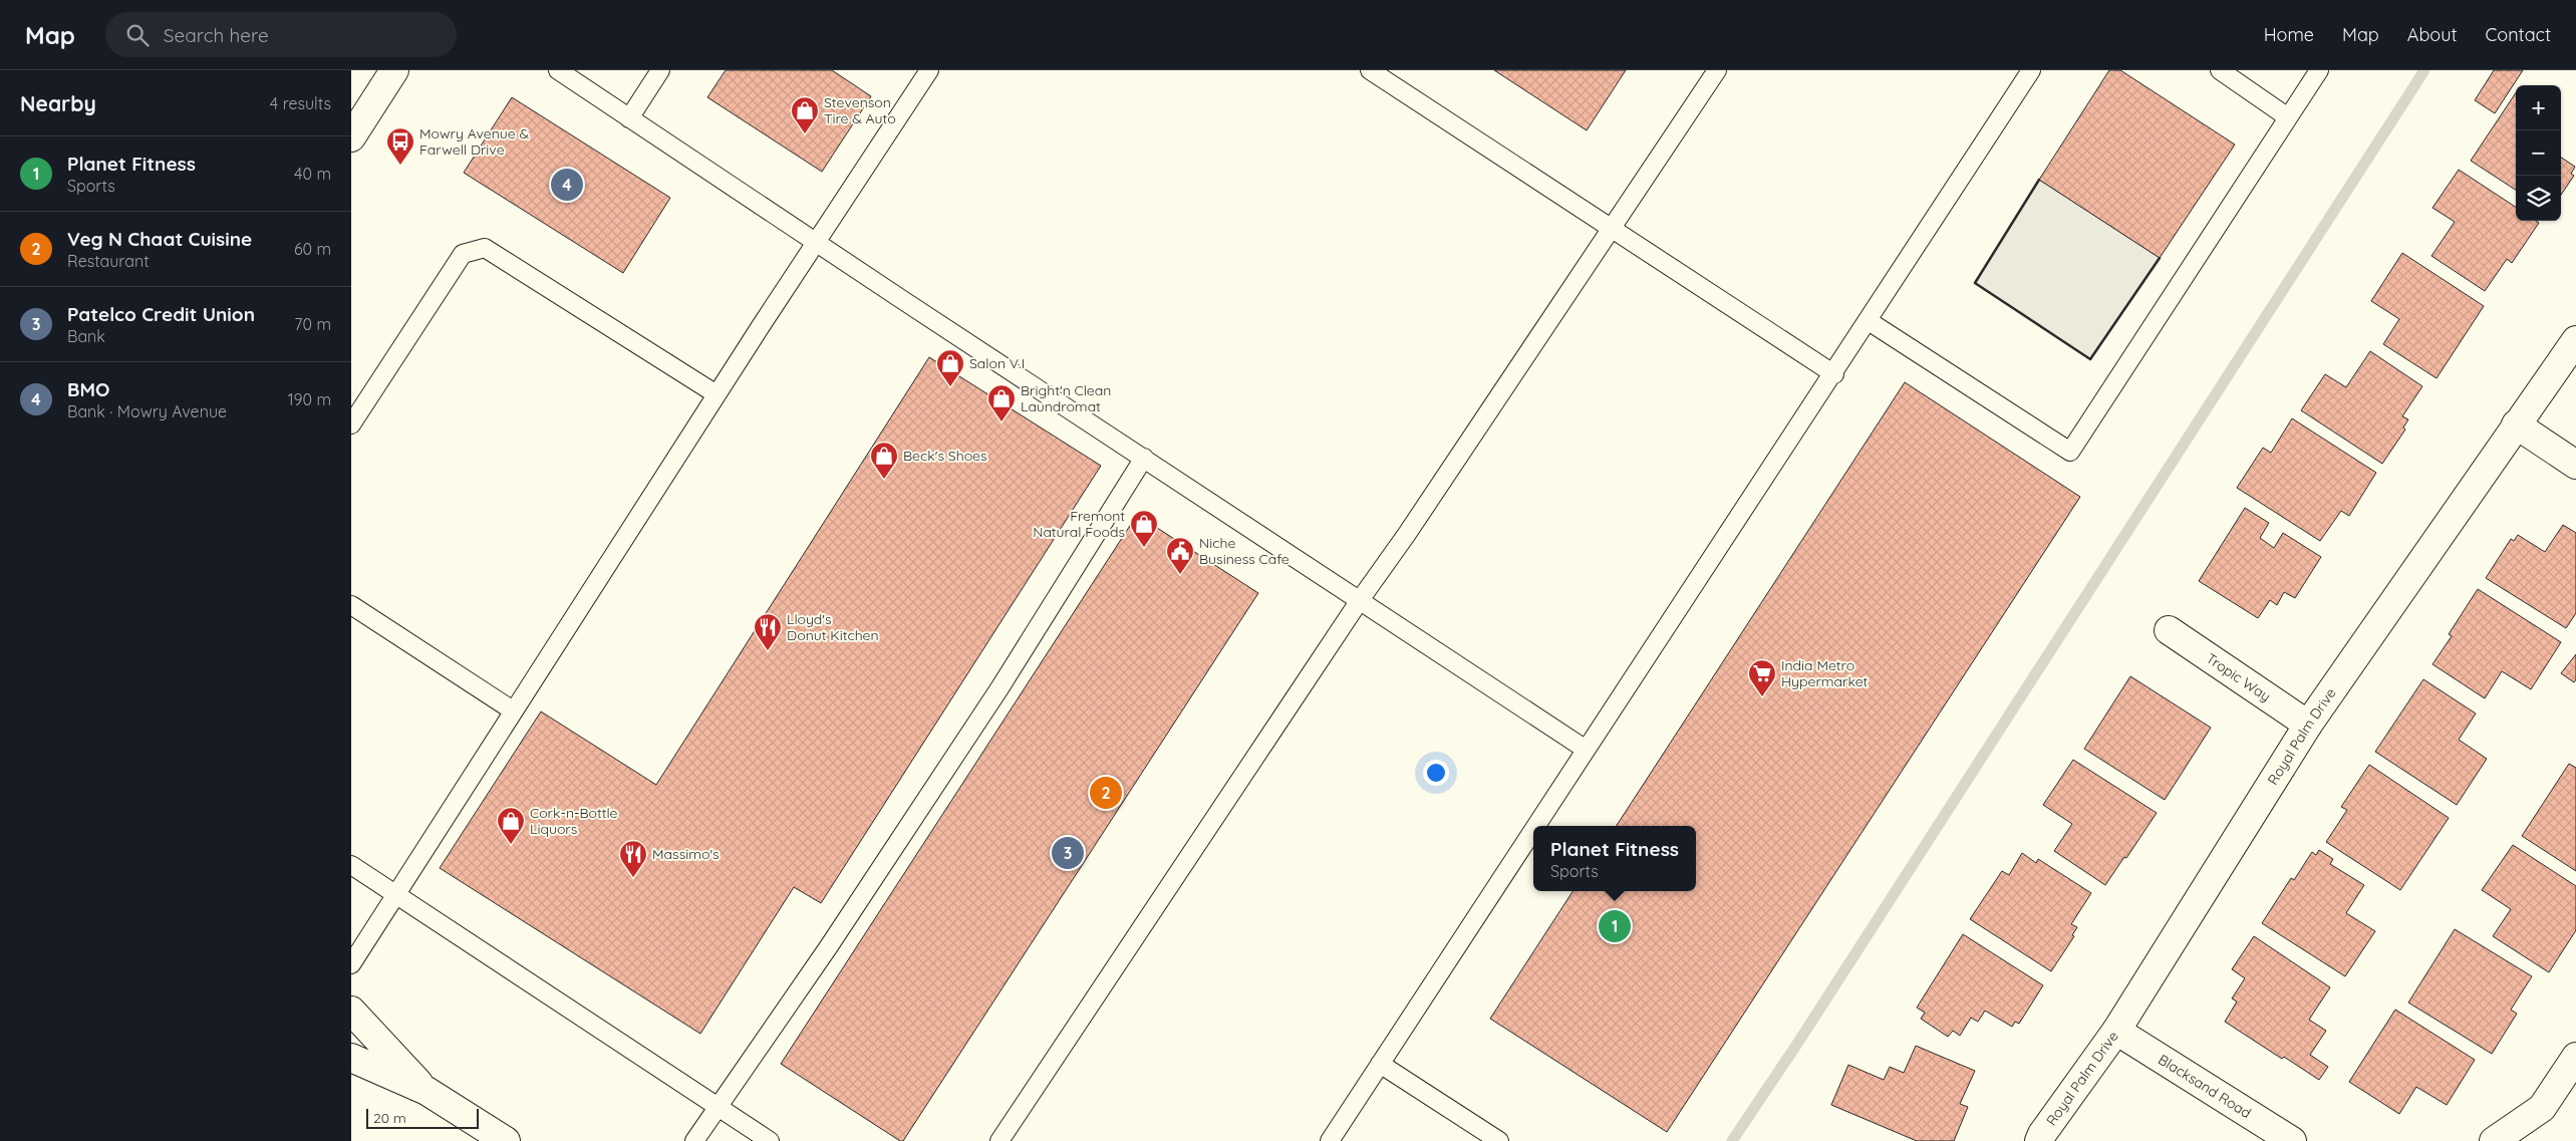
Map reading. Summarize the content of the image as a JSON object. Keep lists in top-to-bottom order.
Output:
{
  "streets": {
    "street": ["Tropic Way", "Royal Palm Drive", "Blacksand Road"]
  },
  "crossings": [
    ["Tropic Way", "Royal Palm Drive"],
    ["Royal Palm Drive", "Blacksand Road"]
  ],
  "places": {
    "shop": [
      "Stevenson Tire & Auto",
      "Salon V.I",
      "Bright'n Clean Laundromat",
      "Beck's Shoes",
      "Fremont Natural Foods",
      "Cork-n-Bottle Liquors"
    ],
    "bus stop": ["Mowry Avenue & Farwell Drive"],
    "public building": ["Niche Business Cafe"],
    "restaurant": ["Lloyd's Donut Kitchen", "Massimo's"],
    "supermarket": ["India Metro Hypermarket"]
  },
  "scale_bar": "20 m",
  "page": {
    "header": "Map",
    "search": "Search here",
    "nav": [
      "Home",
      "Map",
      "About",
      "Contact"
    ],
    "heading": ["Nearby", "4 results"],
    "map_buttons": ["+", "−"],
    "list": [
      {
        "mark": "1",
        "name": "Planet Fitness",
        "note": "Sports",
        "value": "40 m"
      },
      {
        "mark": "2",
        "name": "Veg N Chaat Cuisine",
        "note": "Restaurant",
        "value": "60 m"
      },
      {
        "mark": "3",
        "name": "Patelco Credit Union",
        "note": "Bank",
        "value": "70 m"
      },
      {
        "mark": "4",
        "name": "BMO",
        "note": "Bank · Mowry Avenue",
        "value": "190 m"
      }
    ],
    "pins": [
      "4",
      "2",
      "3",
      "1"
    ],
    "popup": ["Planet Fitness", "Sports"],
    "scale": "20 m"
  }
}
